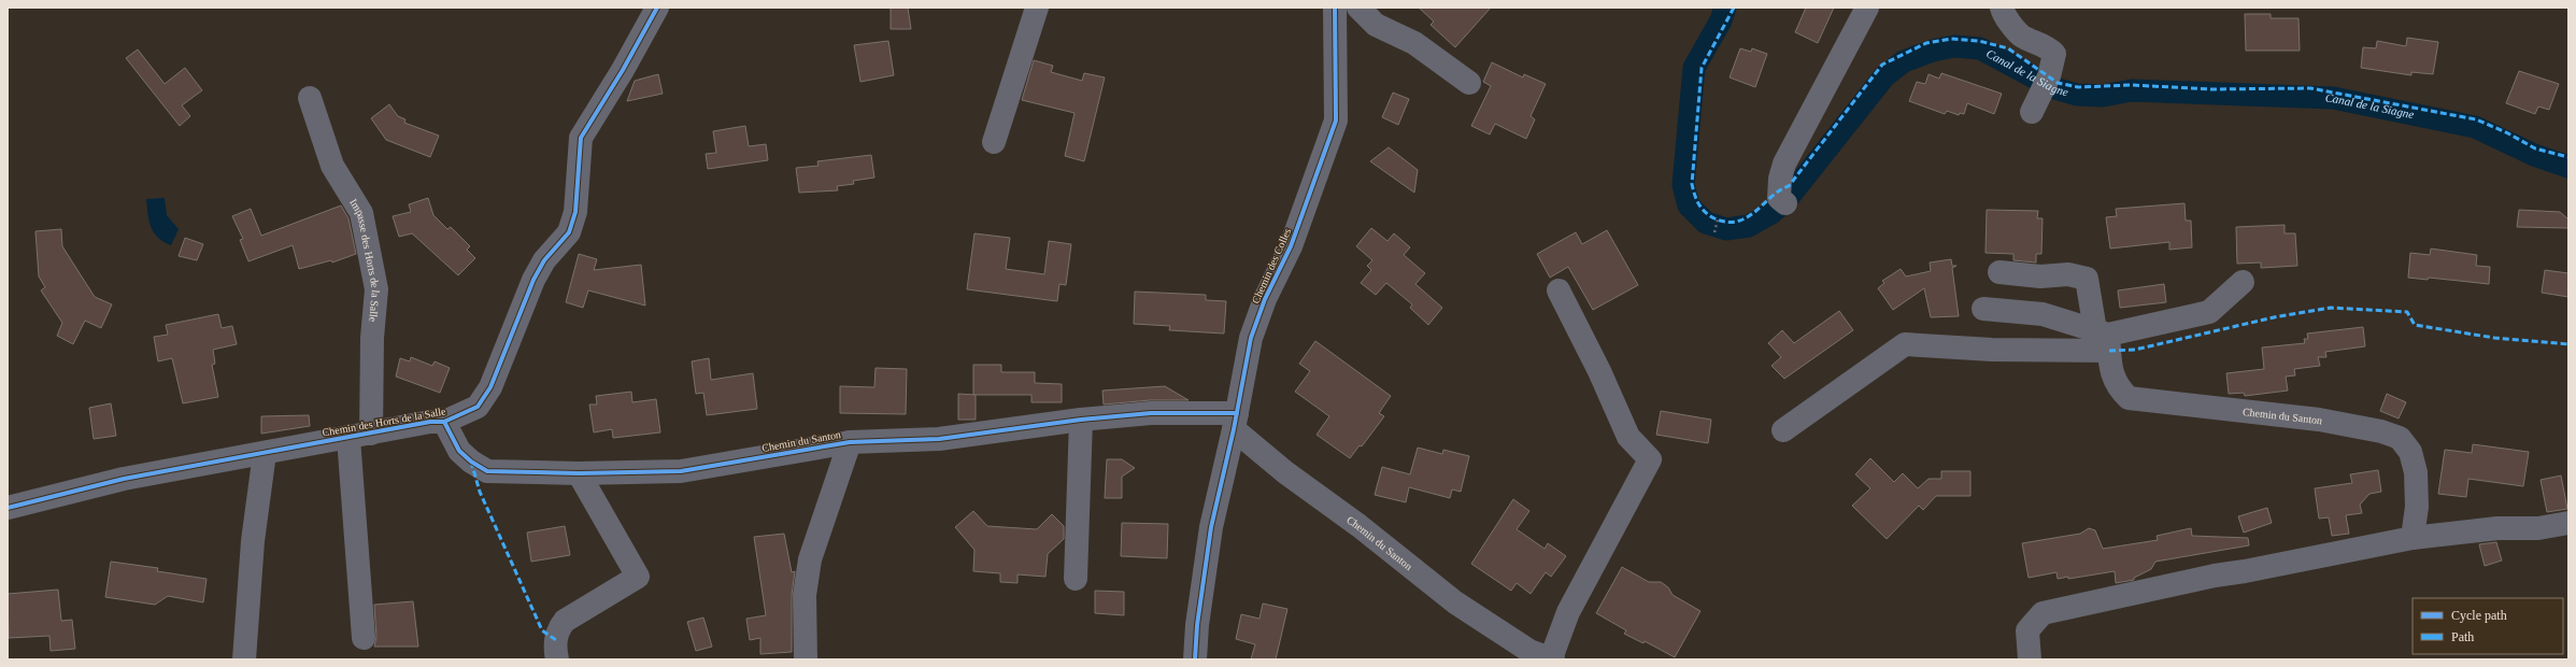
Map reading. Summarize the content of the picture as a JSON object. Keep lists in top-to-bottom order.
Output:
{
  "streets": {
    "street": [
      "Impasse des Horts de la Salle",
      "Chemin des Colles",
      "Chemin du Santon",
      "Chemin des Horts de la Salle"
    ]
  },
  "crossings": [
    ["Impasse des Horts de la Salle", "Chemin des Horts de la Salle"],
    ["Chemin des Colles", "Chemin du Santon"],
    ["Chemin du Santon", "Chemin des Horts de la Salle"]
  ],
  "water": ["Canal de la Siagne"],
  "legend": ["Cycle path", "Path"]
}
